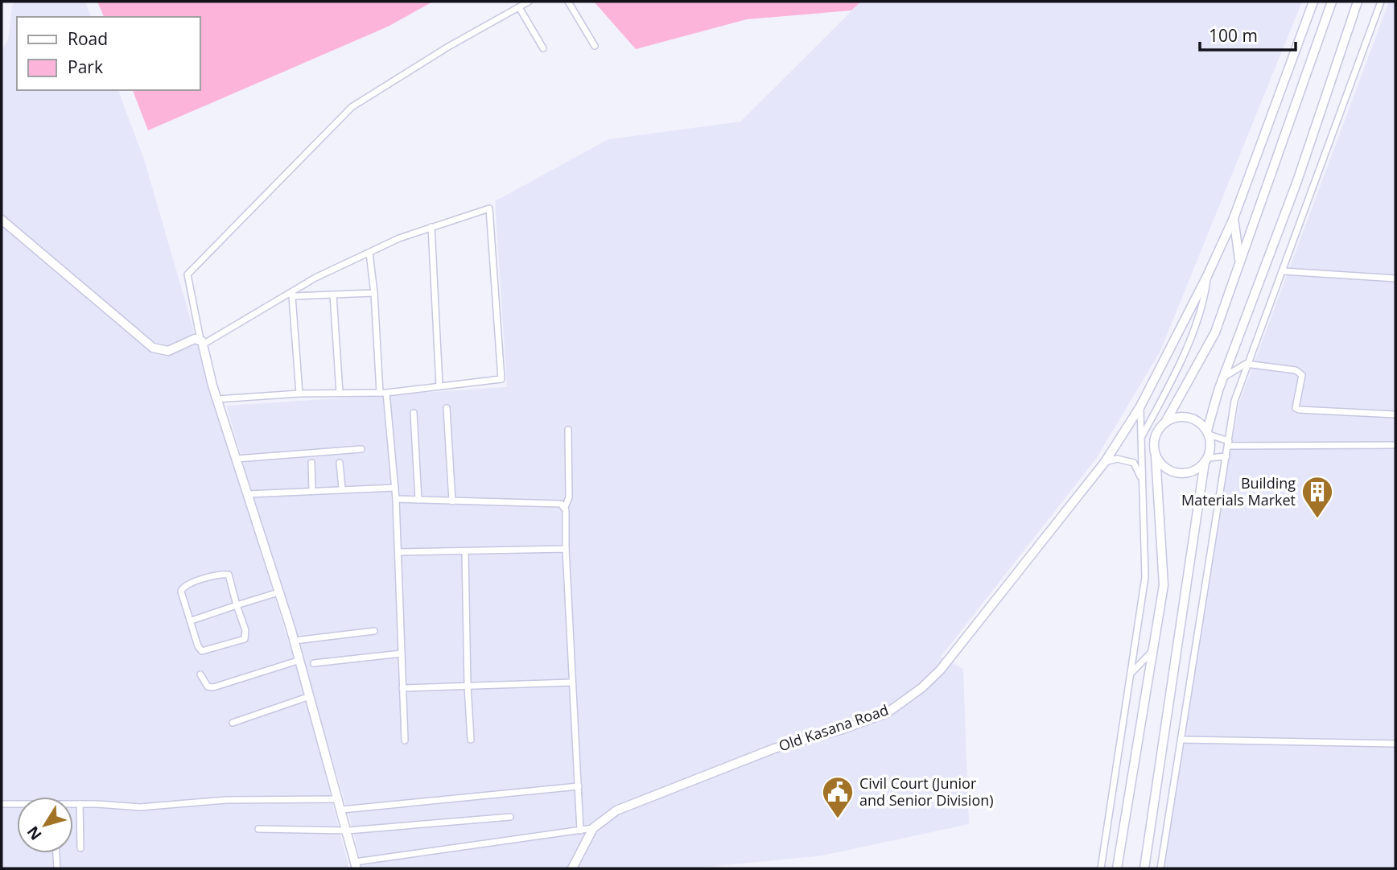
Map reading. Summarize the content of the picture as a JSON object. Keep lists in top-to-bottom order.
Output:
{
  "streets": {
    "street": ["Old Kasana Road"]
  },
  "places": {
    "building": ["Building Materials Market"],
    "public building": ["Civil Court (Junior and Senior Division)"]
  },
  "legend": ["Road", "Park"],
  "scale_bar": "100 m",
  "north": "bottom left"
}
